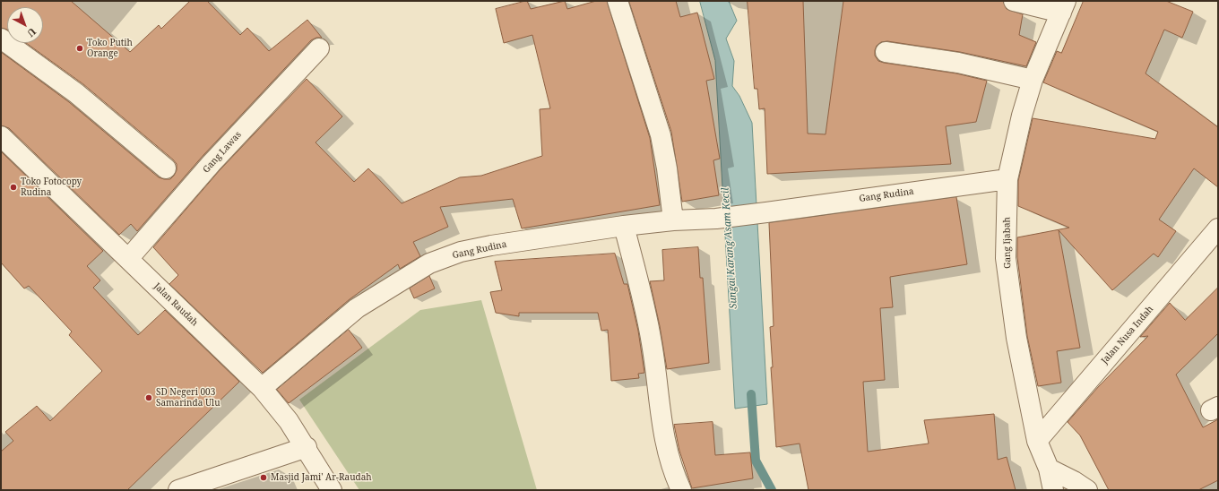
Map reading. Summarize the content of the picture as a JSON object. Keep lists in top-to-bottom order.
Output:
{
  "streets": {
    "street": [
      "Gang Lawas",
      "Gang Rudina",
      "Gang Ijabah",
      "Jalan Raudah",
      "Jalan Nusa Indah"
    ]
  },
  "crossings": [
    ["Gang Lawas", "Jalan Raudah"],
    ["Gang Rudina", "Gang Ijabah"],
    ["Gang Rudina", "Jalan Raudah"],
    ["Gang Ijabah", "Jalan Nusa Indah"]
  ],
  "water": ["Sungai Karang Asam Kecil"],
  "places": [
    "Toko Putih Orange",
    "Toko Fotocopy Rudina",
    "SD Negeri 003 Samarinda Ulu",
    "Masjid Jami' Ar-Raudah"
  ],
  "north": "bottom right"
}
